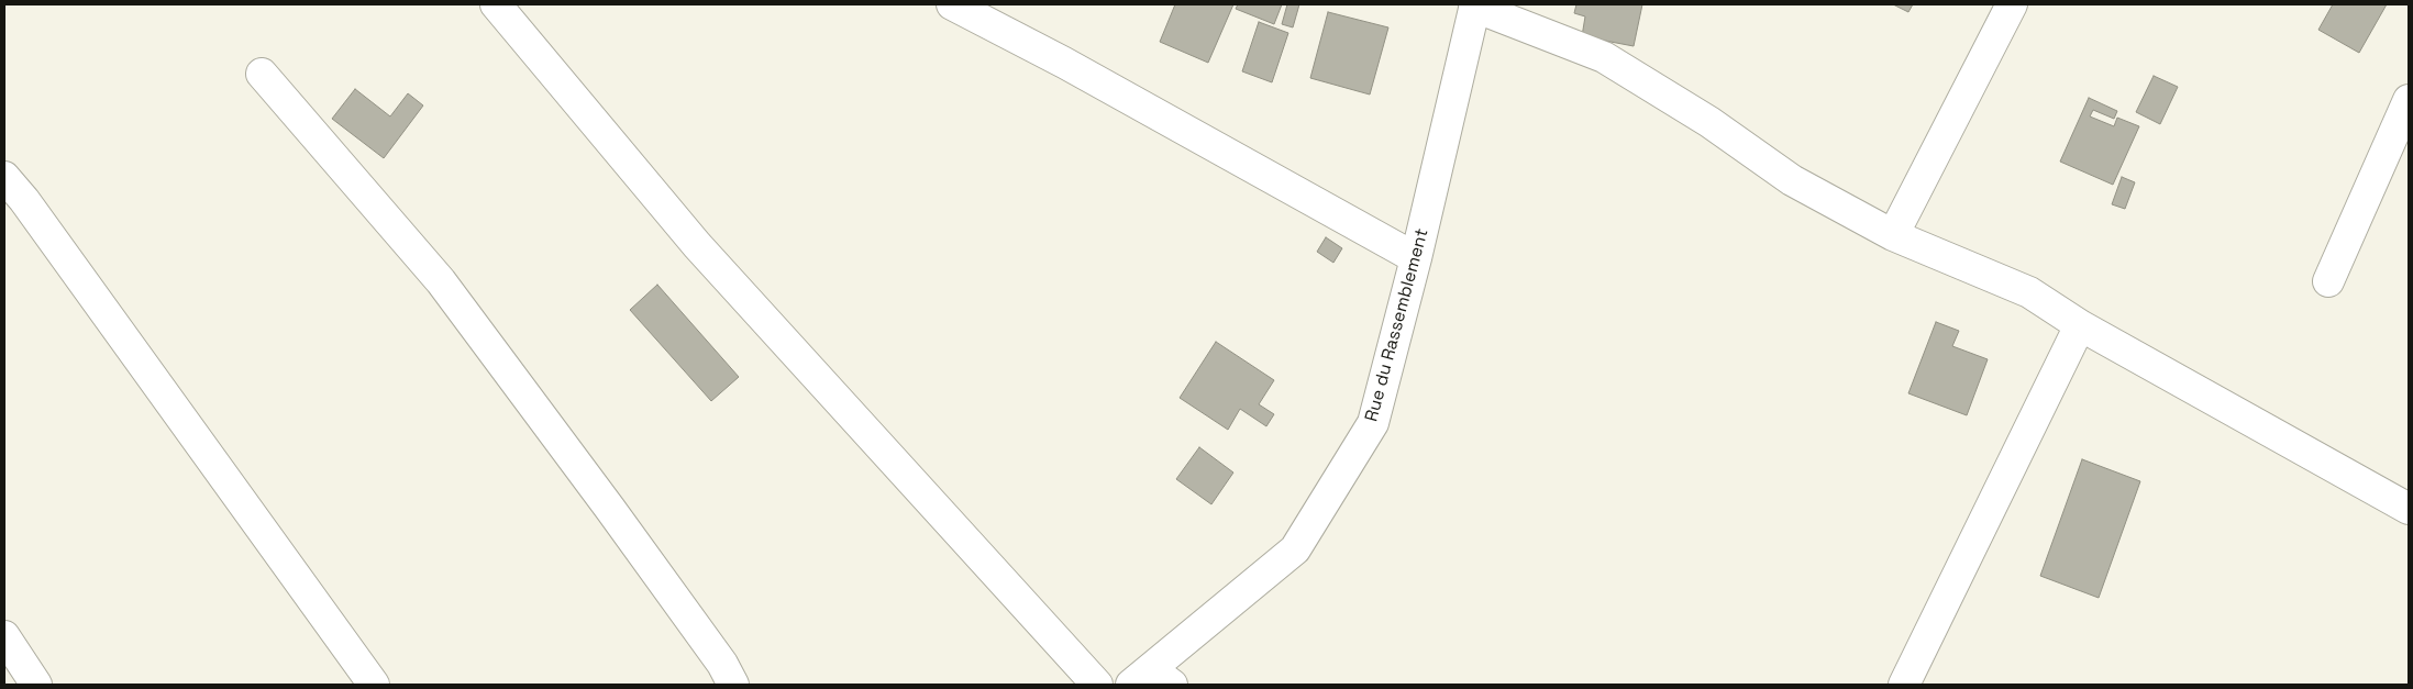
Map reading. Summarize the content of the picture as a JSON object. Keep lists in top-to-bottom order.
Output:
{
  "streets": {
    "street": ["Rue du Rassemblement"]
  }
}
